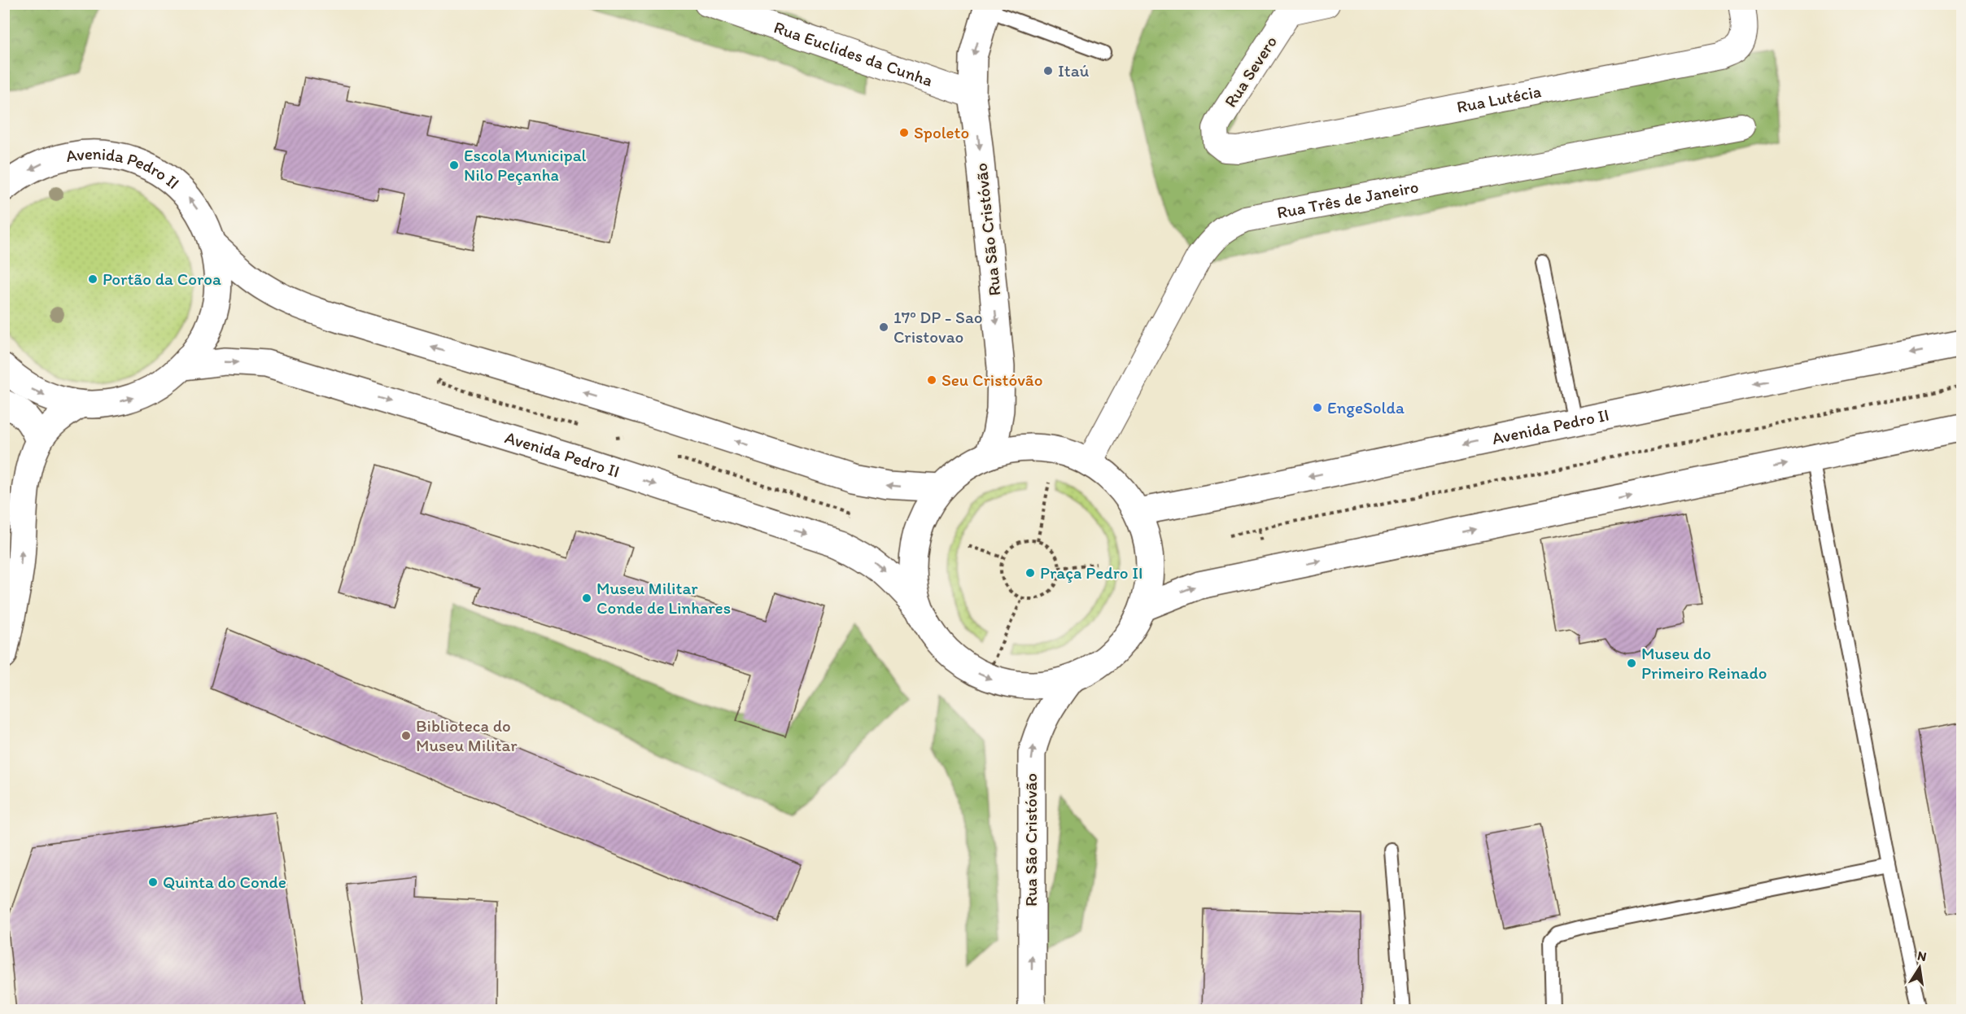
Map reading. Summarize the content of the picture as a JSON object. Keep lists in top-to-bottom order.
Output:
{
  "streets": {
    "street": [
      "Rua Euclides da Cunha",
      "Rua Severo",
      "Rua Lutécia",
      "Avenida Pedro II",
      "Rua Três de Janeiro",
      "Rua São Cristóvão"
    ]
  },
  "crossings": [
    ["Rua Euclides da Cunha", "Rua São Cristóvão"],
    ["Rua Severo", "Rua Lutécia"]
  ],
  "places": [
    "Itaú",
    "Spoleto",
    "Escola Municipal Nilo Peçanha",
    "Portão da Coroa",
    "17º DP - Sao Cristovao",
    "Seu Cristóvão",
    "EngeSolda",
    "Praça Pedro II",
    "Museu Militar Conde de Linhares",
    "Museu do Primeiro Reinado",
    "Biblioteca do Museu Militar",
    "Quinta do Conde"
  ],
  "north": "top"
}
